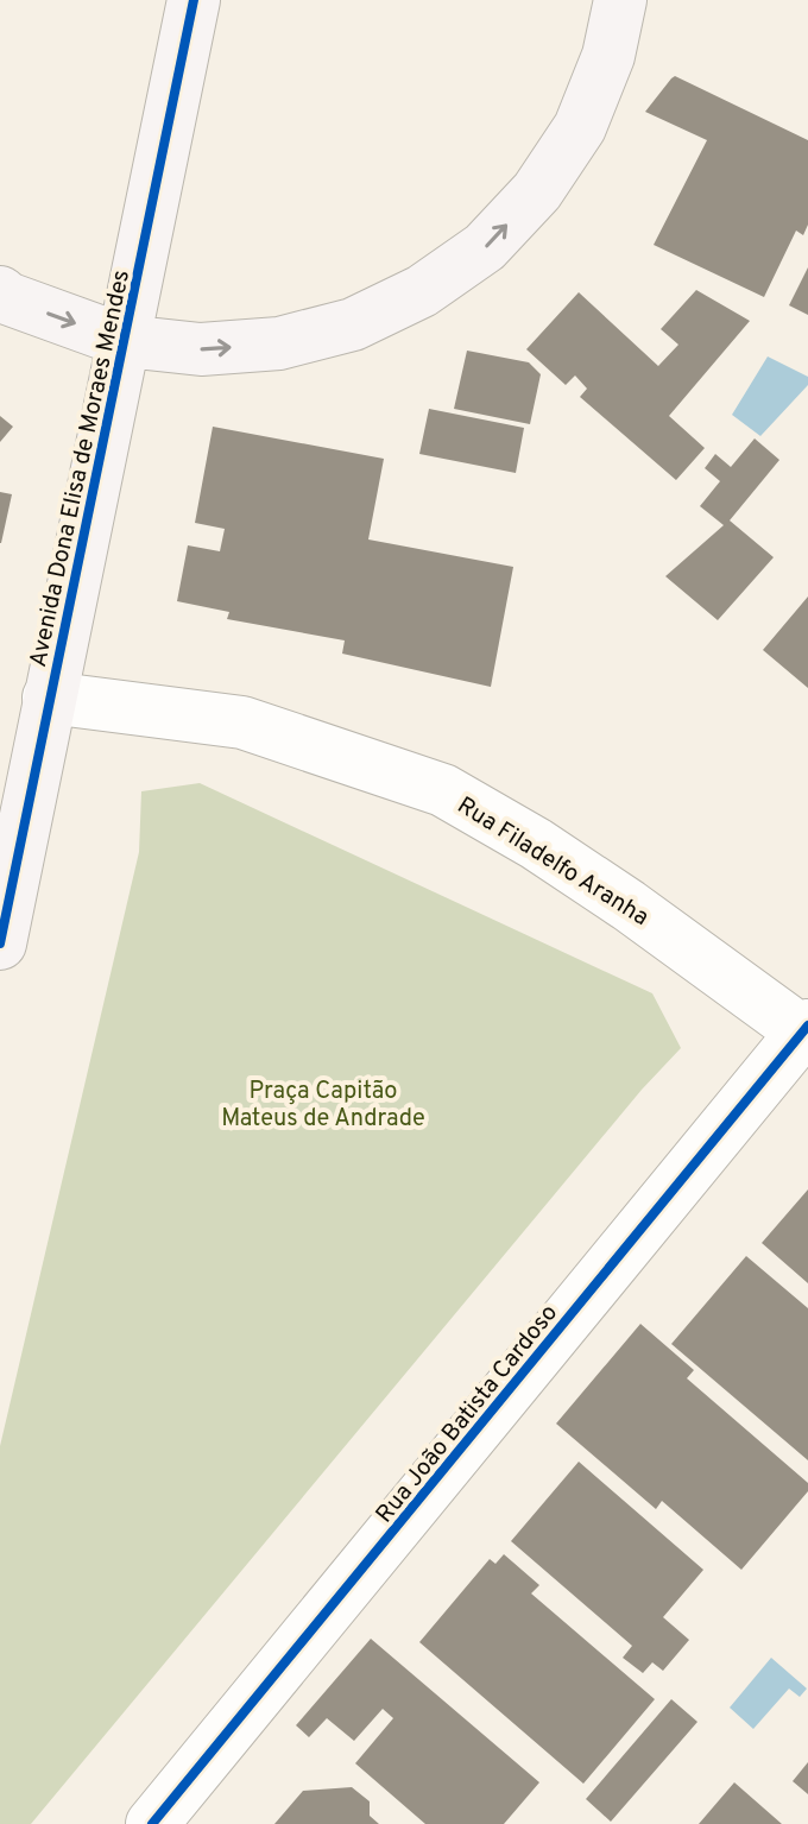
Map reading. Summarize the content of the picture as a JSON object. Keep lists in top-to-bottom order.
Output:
{
  "streets": {
    "street": ["Avenida Dona Elisa de Moraes Mendes", "Rua Filadelfo Aranha", "Rua João Batista Cardoso"]
  },
  "crossings": [
    ["Avenida Dona Elisa de Moraes Mendes", "Rua Filadelfo Aranha"],
    ["Rua Filadelfo Aranha", "Rua João Batista Cardoso"]
  ],
  "parks": ["Praça Capitão Mateus de Andrade"]
}
